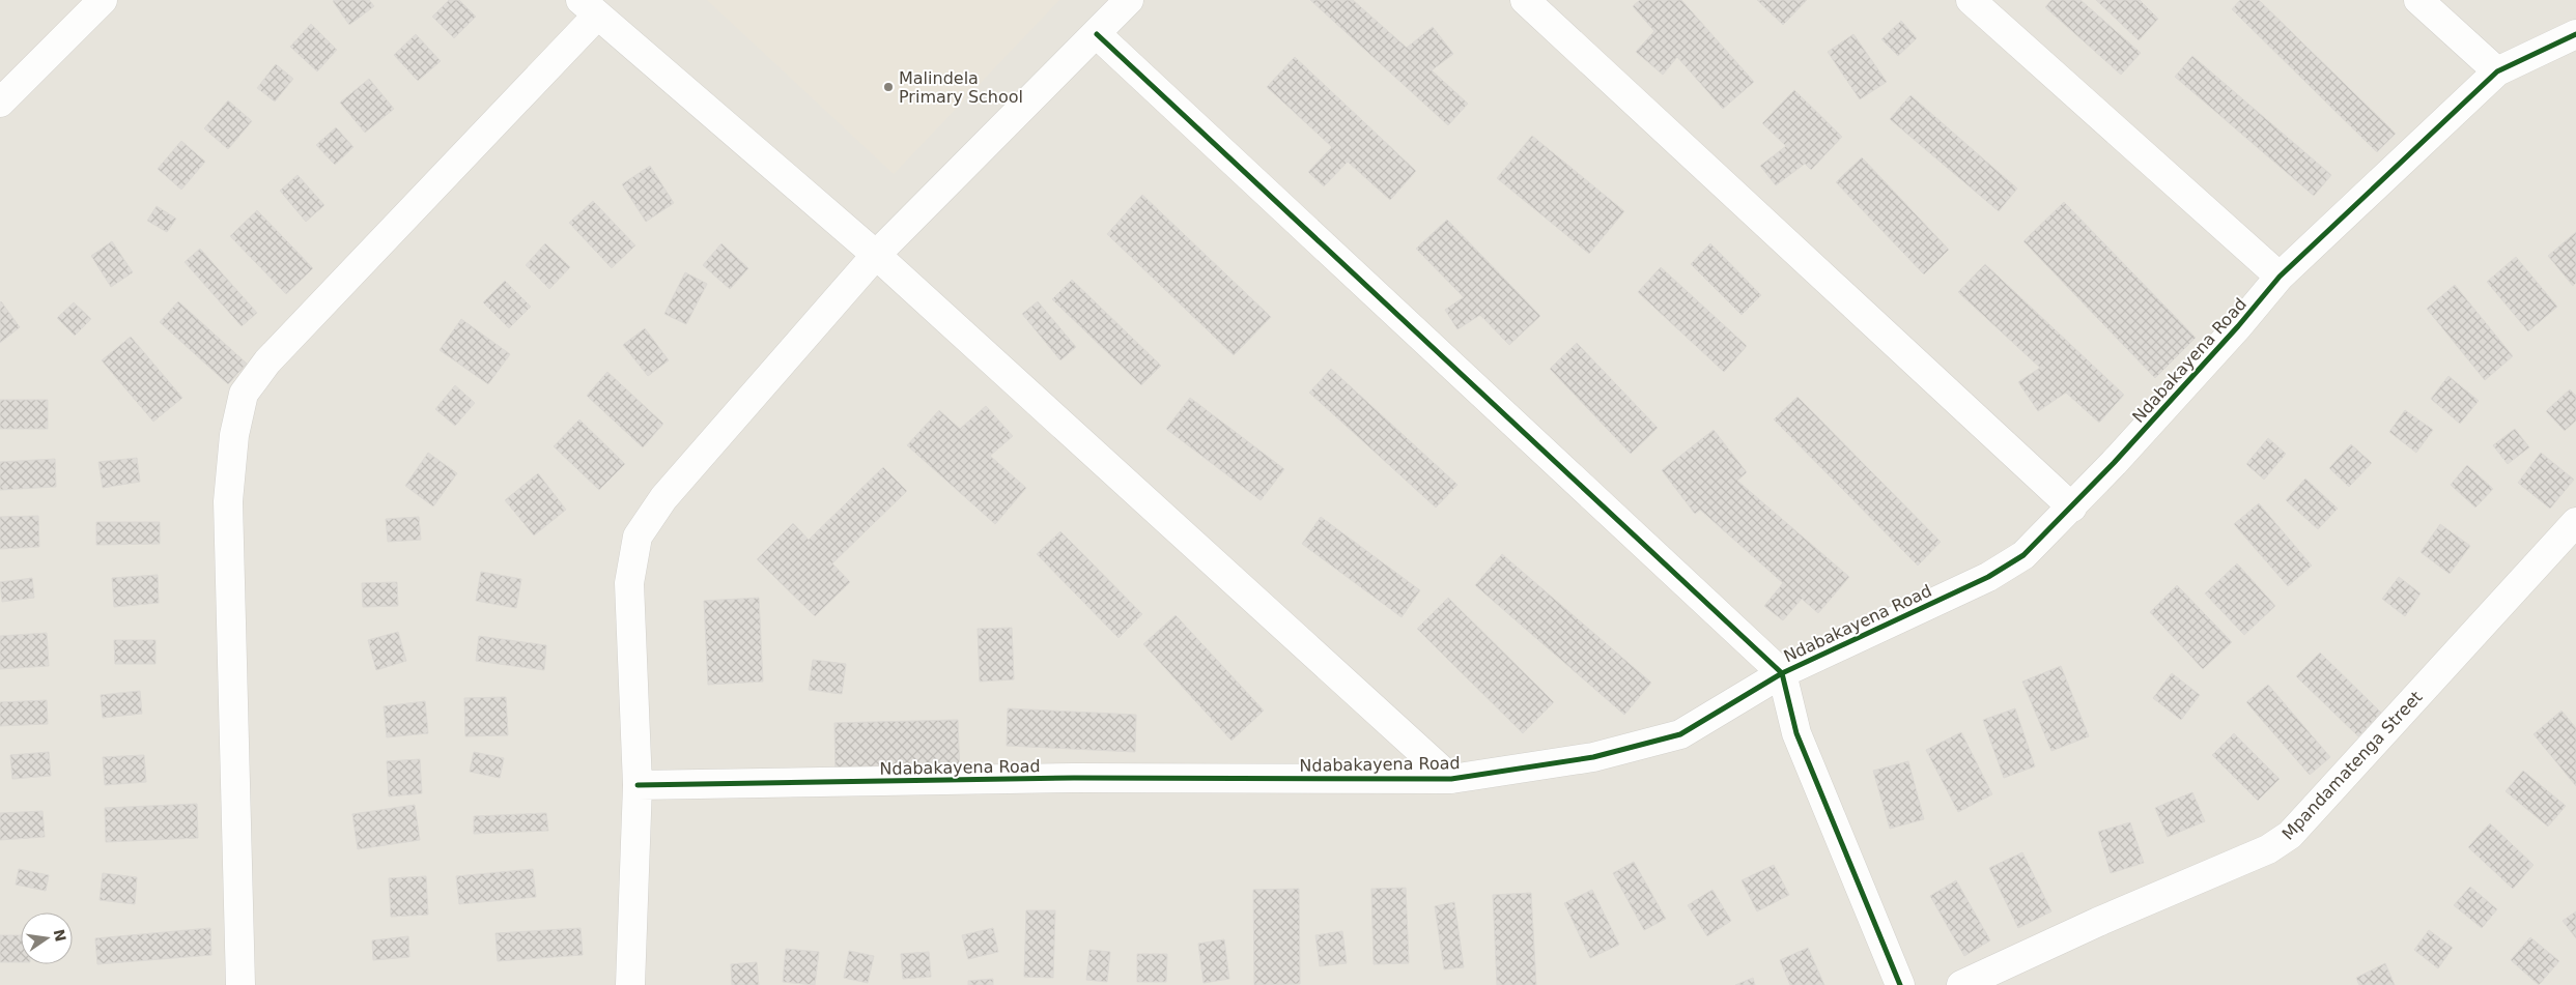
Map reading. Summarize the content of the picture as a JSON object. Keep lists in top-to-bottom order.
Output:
{
  "streets": {
    "street": ["Ndabakayena Road", "Mpandamatenga Street"]
  },
  "places": ["Malindela Primary School"],
  "north": "right"
}
